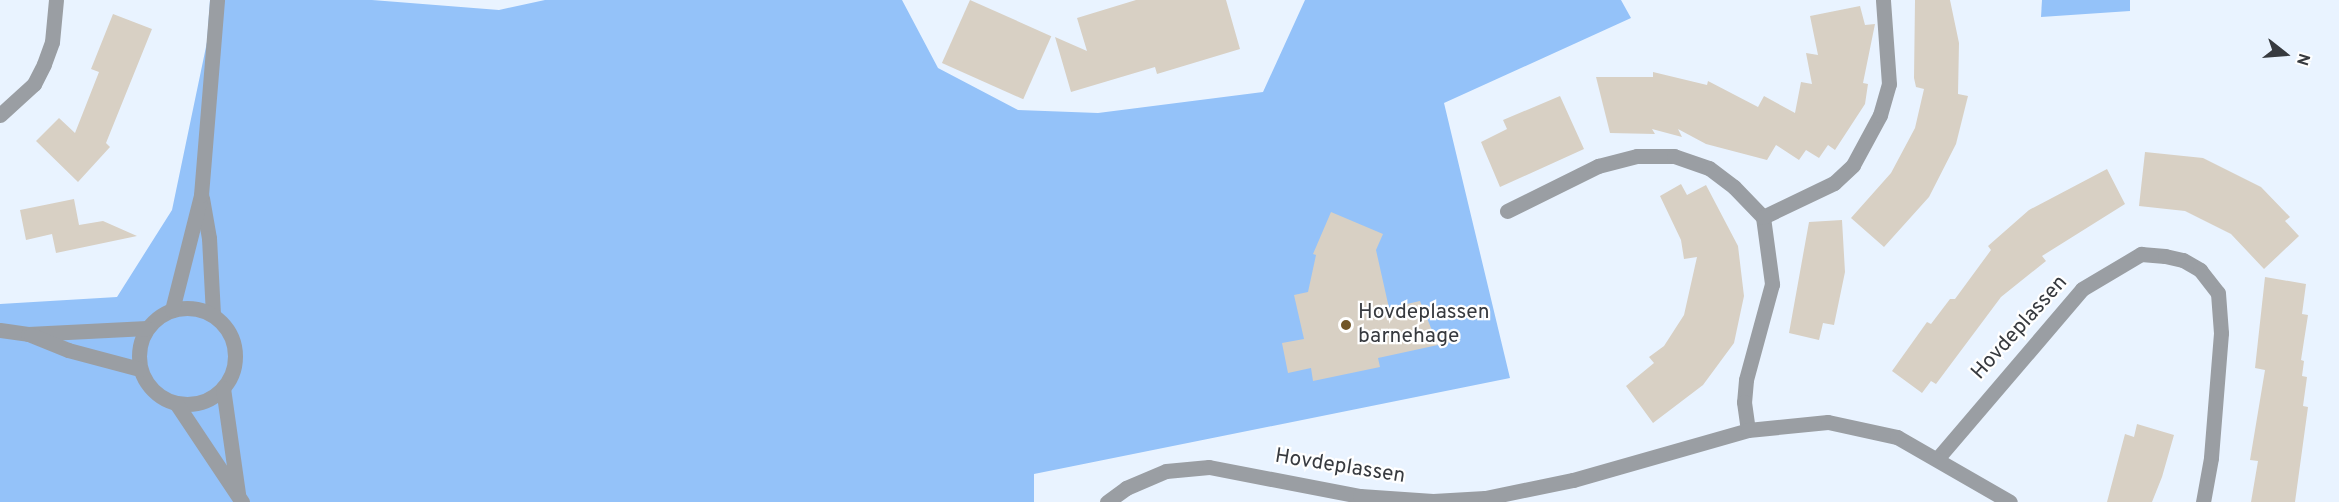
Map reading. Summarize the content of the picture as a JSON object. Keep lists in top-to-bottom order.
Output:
{
  "streets": {
    "street": ["Hovdeplassen"]
  },
  "places": ["Hovdeplassen barnehage"],
  "north": "right"
}
